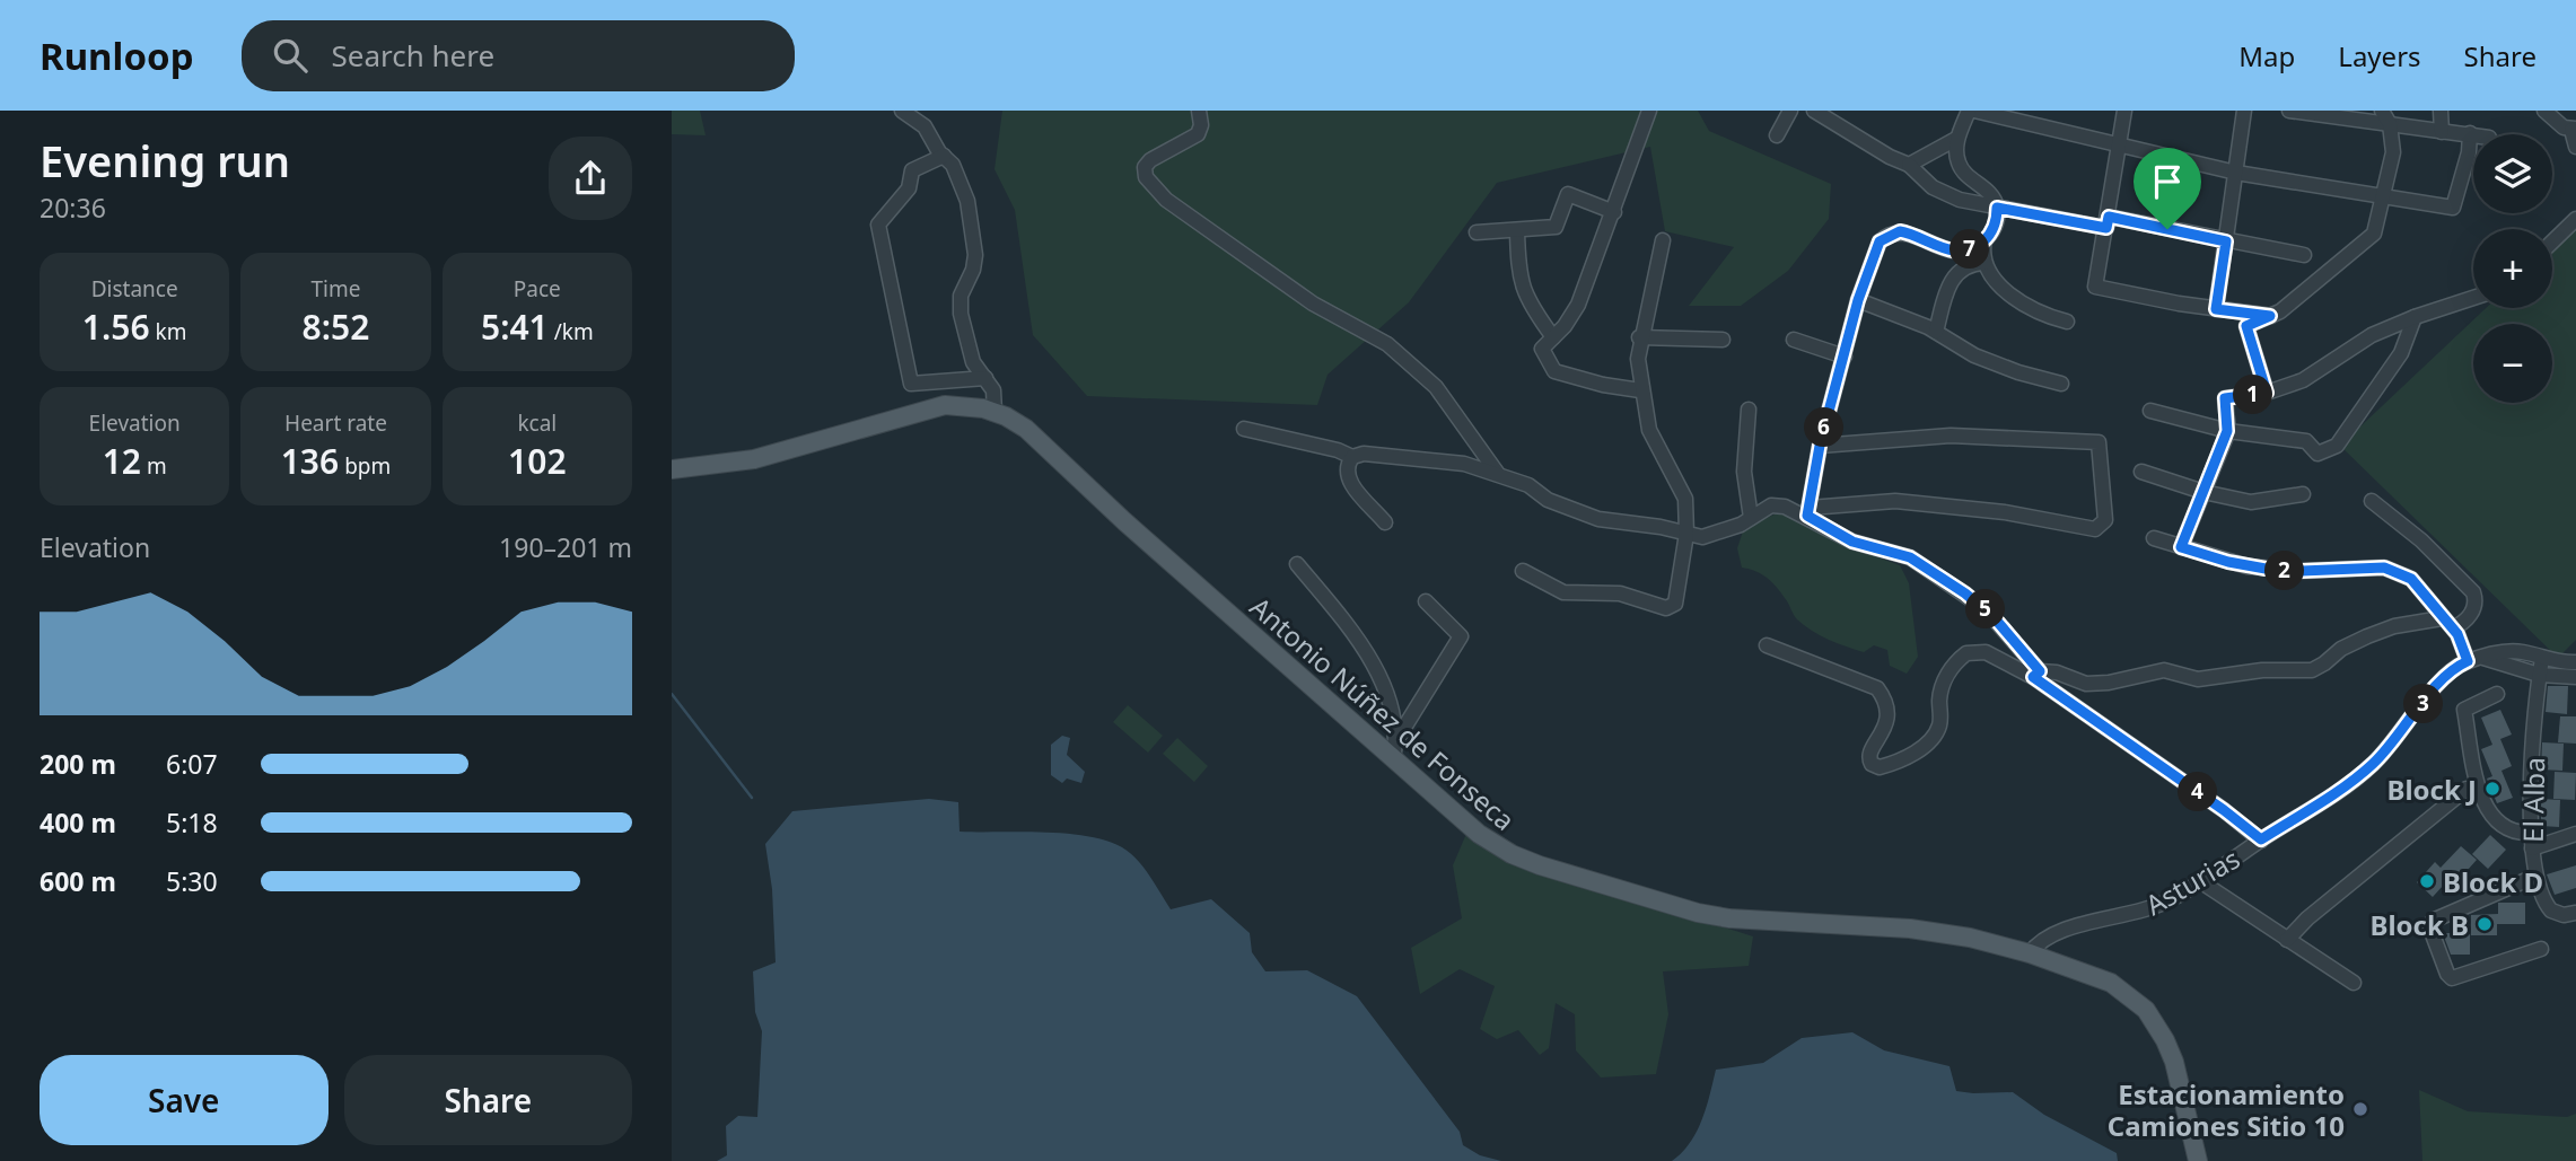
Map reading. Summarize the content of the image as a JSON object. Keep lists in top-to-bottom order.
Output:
{
  "streets": {
    "main road": ["Antonio Núñez de Fonseca"],
    "street": ["El Alba", "Asturias"]
  },
  "crossings": [
    ["Antonio Núñez de Fonseca", "Asturias"]
  ],
  "places": [
    "Block J",
    "Block D",
    "Block B",
    "Estacionamiento Camiones Sitio 10"
  ],
  "page": {
    "header": "Runloop",
    "search": "Search here",
    "nav": ["Map", "Layers", "Share"],
    "heading": ["Evening run", "20:36"],
    "map_buttons": ["+", "−"],
    "pins": [
      "7",
      "1",
      "6",
      "2",
      "5",
      "3",
      "4"
    ],
    "stats": [
      ["Distance", "1.56 km"],
      ["Time", "8:52"],
      ["Pace", "5:41 /km"],
      ["Elevation", "12 m"],
      ["Heart rate", "136 bpm"],
      ["kcal", "102"]
    ],
    "chart": ["Elevation", "190–201 m"],
    "list": [
      {
        "name": "200 m",
        "note": "6:07"
      },
      {
        "name": "400 m",
        "note": "5:18"
      },
      {
        "name": "600 m",
        "note": "5:30"
      }
    ],
    "buttons": ["Save", "Share"]
  }
}
